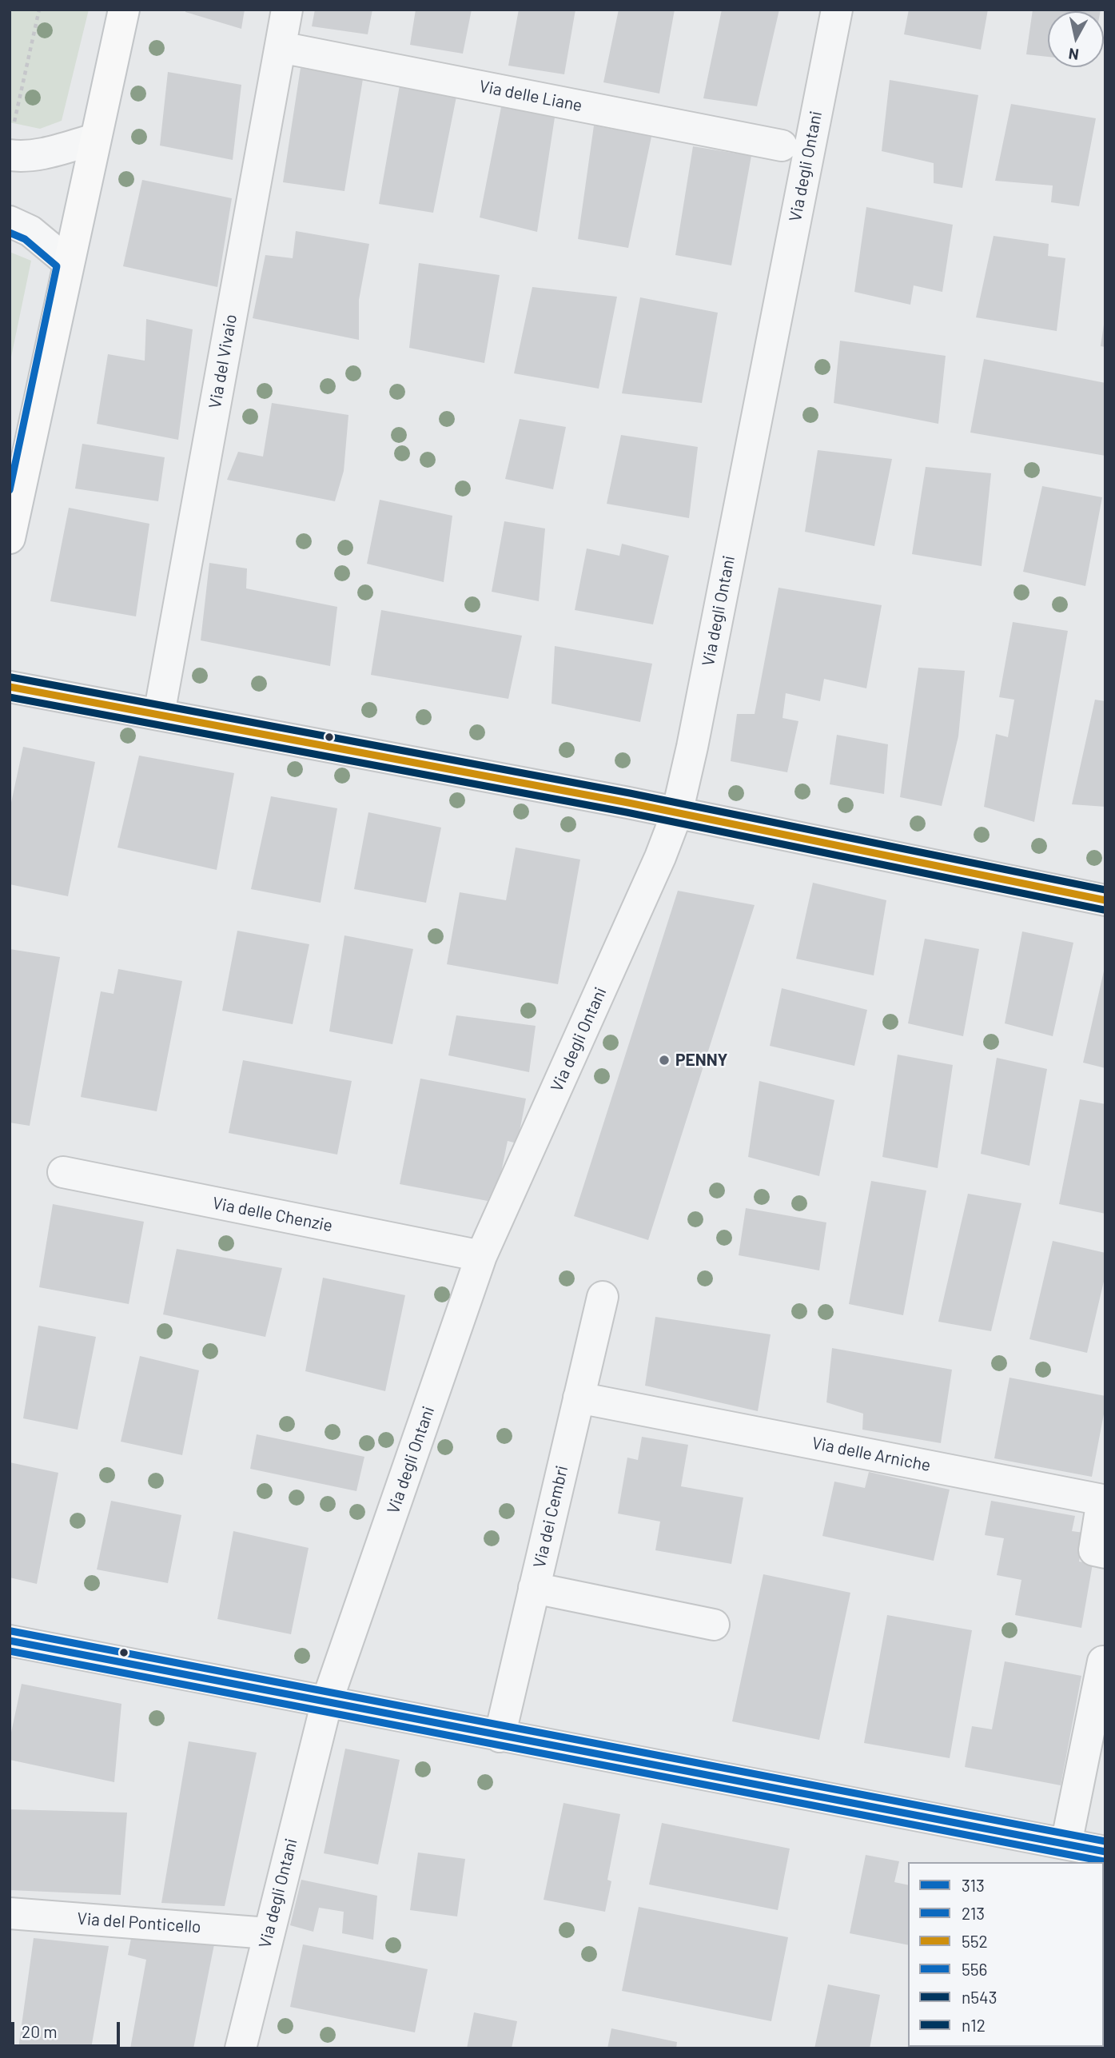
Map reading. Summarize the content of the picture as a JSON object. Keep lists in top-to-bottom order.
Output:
{
  "streets": {
    "street": [
      "Via delle Liane",
      "Via degli Ontani",
      "Via del Vivaio",
      "Via delle Chenzie",
      "Via delle Arniche",
      "Via dei Cembri",
      "Via del Ponticello"
    ]
  },
  "crossings": [
    ["Via delle Liane", "Via del Vivaio"],
    ["Via degli Ontani", "Via delle Chenzie"],
    ["Via degli Ontani", "Via del Ponticello"],
    ["Via delle Arniche", "Via dei Cembri"]
  ],
  "places": ["PENNY"],
  "lines": [
    "transit line 213",
    "transit line n12",
    "transit line 552",
    "transit line n543",
    "transit line 556",
    "transit line 313"
  ],
  "legend": [
    "313",
    "213",
    "552",
    "556",
    "n543",
    "n12"
  ],
  "scale_bar": "20 m",
  "north": "bottom"
}
